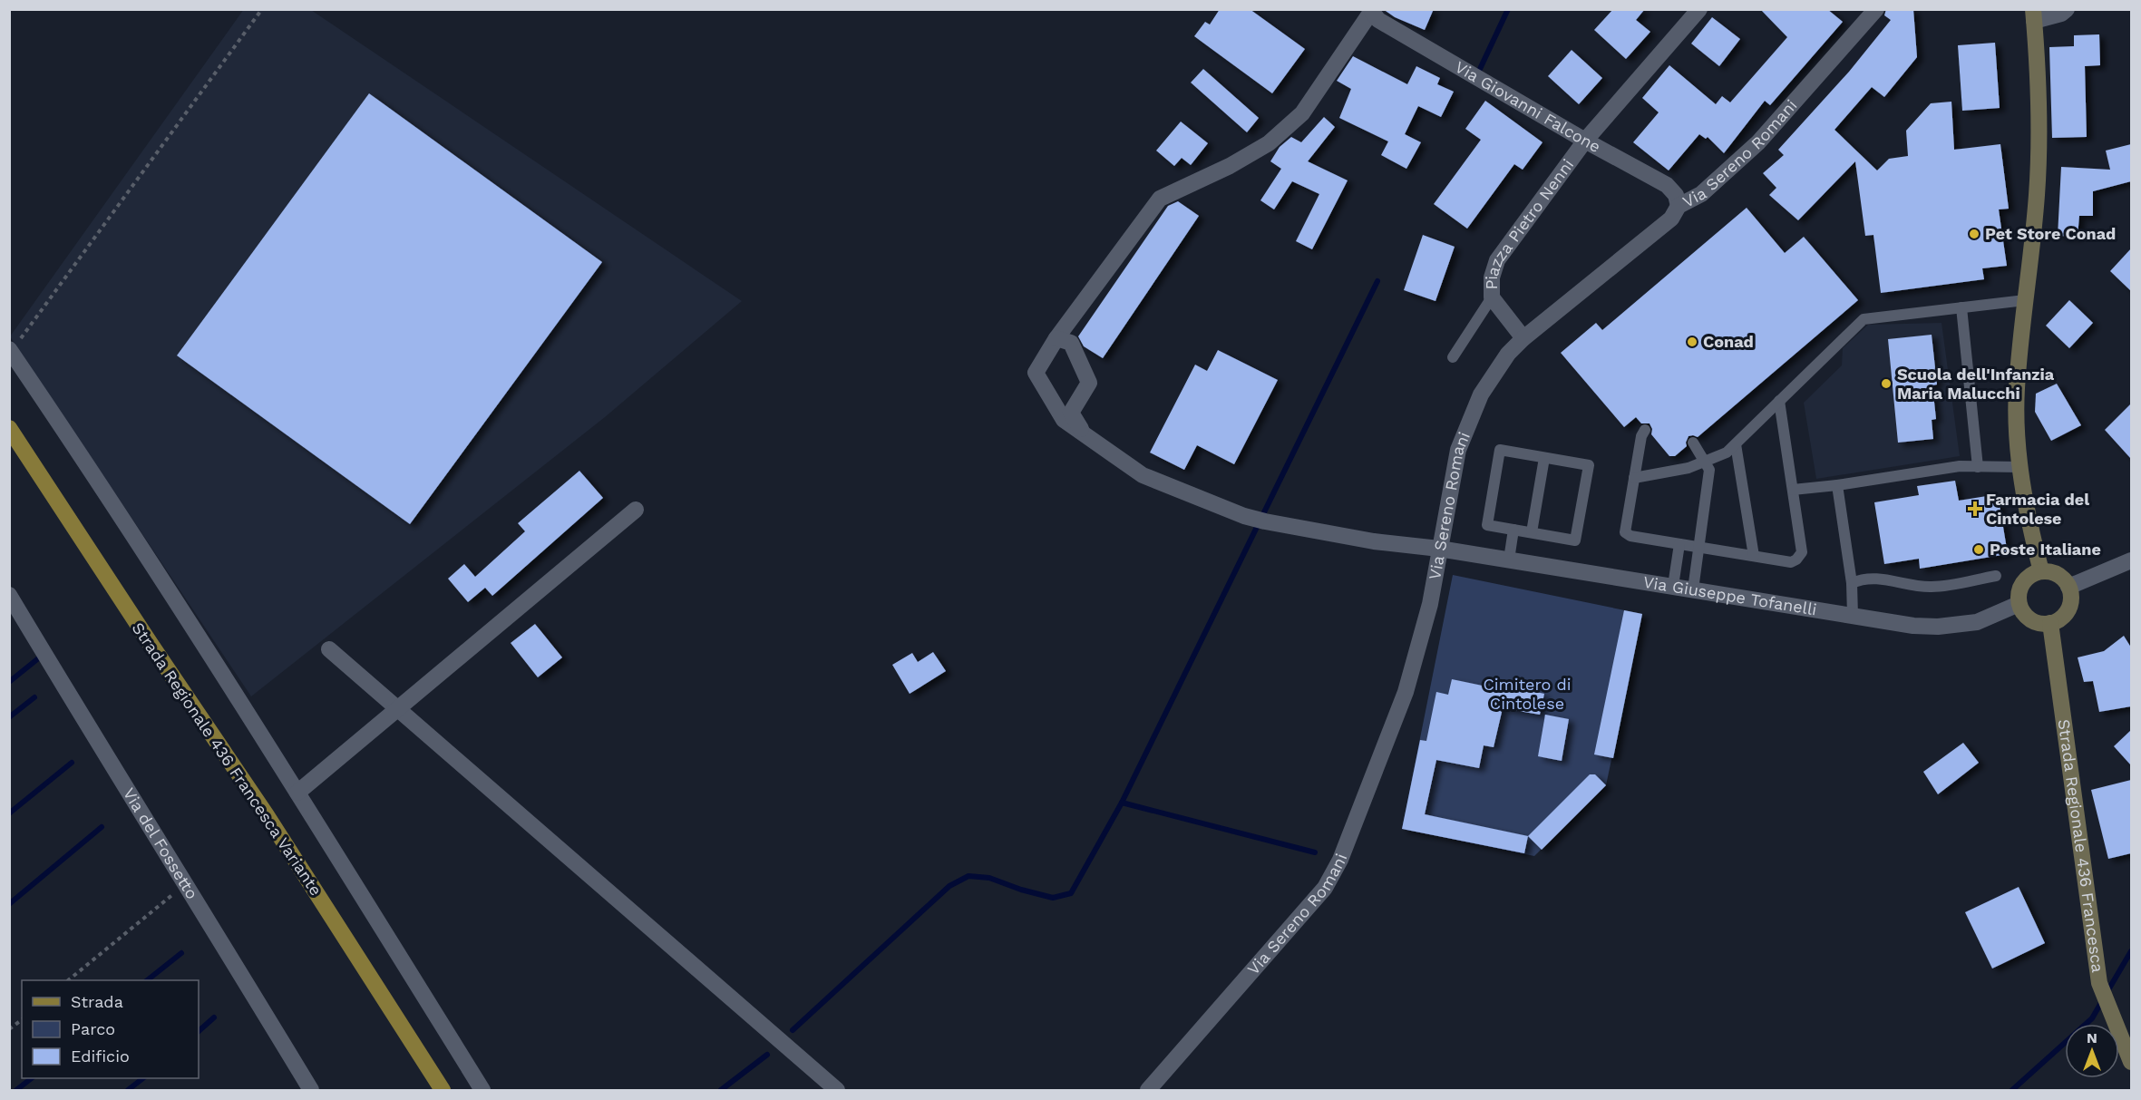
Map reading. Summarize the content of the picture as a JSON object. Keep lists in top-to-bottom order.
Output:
{
  "streets": {
    "main road": ["Strada Regionale 436 Francesca Variante"],
    "street": [
      "Via Giovanni Falcone",
      "Via Sereno Romani",
      "Piazza Pietro Nenni",
      "Via Giuseppe Tofanelli",
      "Via del Fossetto",
      "Strada Regionale 436 Francesca"
    ]
  },
  "crossings": [
    ["Via Giovanni Falcone", "Via Sereno Romani"],
    ["Via Giovanni Falcone", "Piazza Pietro Nenni"],
    ["Via Sereno Romani", "Piazza Pietro Nenni"],
    ["Via Sereno Romani", "Via Giuseppe Tofanelli"],
    ["Via Giuseppe Tofanelli", "Strada Regionale 436 Francesca"]
  ],
  "parks": ["Cimitero di Cintolese"],
  "places": {
    "other": [
      "Pet Store Conad",
      "Conad",
      "Scuola dell'Infanzia Maria Malucchi",
      "Poste Italiane"
    ],
    "health": ["Farmacia del Cintolese"]
  },
  "legend": ["Strada", "Parco", "Edificio"],
  "north": "top"
}
